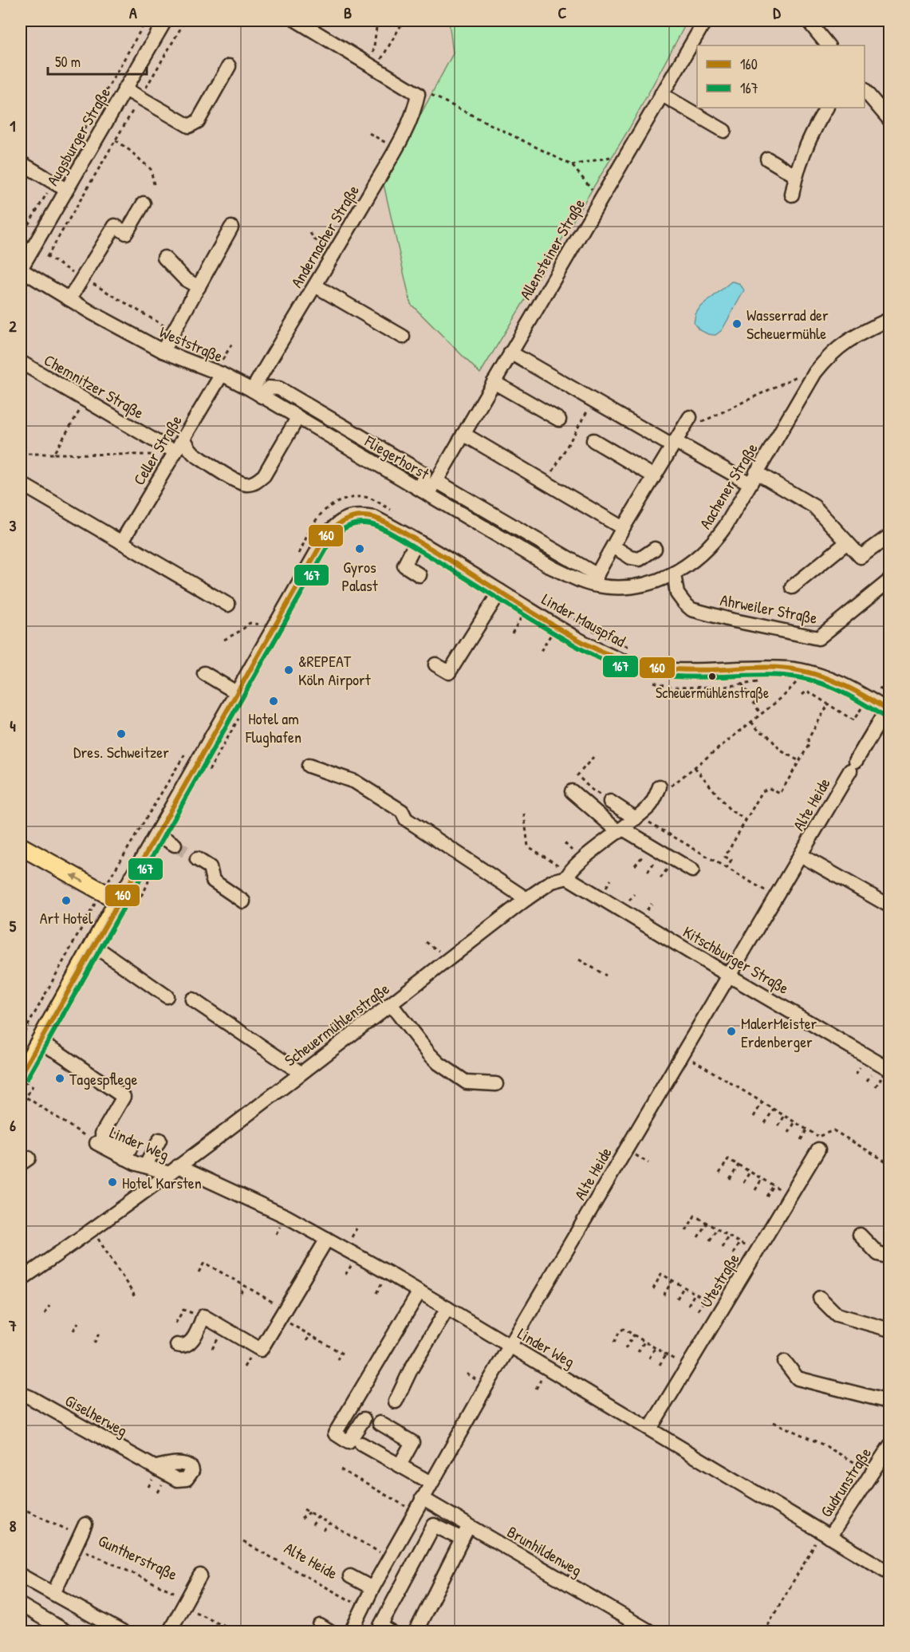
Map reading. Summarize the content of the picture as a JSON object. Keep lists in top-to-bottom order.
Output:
{
  "streets": {
    "street": [
      "Augsburger Straße",
      "Andernacher Straße",
      "Allensteiner Straße",
      "Weststraße",
      "Chemnitzer Straße",
      "Celler Straße",
      "Fliegerhorst",
      "Aachener Straße",
      "Ahrweiler Straße",
      "Linder Mauspfad",
      "Alte Heide",
      "Kitschburger Straße",
      "Scheuermühlenstraße",
      "Linder Weg",
      "Utestraße",
      "Giselherweg",
      "Gudrunstraße",
      "Brunhildenweg"
    ],
    "path": ["Guntherstraße"]
  },
  "crossings": [
    ["Augsburger Straße", "Weststraße"],
    ["Andernacher Straße", "Weststraße"],
    ["Allensteiner Straße", "Fliegerhorst"],
    ["Allensteiner Straße", "Aachener Straße"],
    ["Weststraße", "Celler Straße"],
    ["Weststraße", "Fliegerhorst"],
    ["Chemnitzer Straße", "Celler Straße"],
    ["Fliegerhorst", "Aachener Straße"],
    ["Aachener Straße", "Ahrweiler Straße"],
    ["Linder Mauspfad", "Alte Heide"],
    ["Alte Heide", "Kitschburger Straße"],
    ["Alte Heide", "Linder Weg"],
    ["Alte Heide", "Brunhildenweg"],
    ["Kitschburger Straße", "Scheuermühlenstraße"],
    ["Scheuermühlenstraße", "Linder Weg"],
    ["Linder Weg", "Utestraße"],
    ["Linder Weg", "Gudrunstraße"]
  ],
  "places": [
    "Wasserrad der Scheuermühle",
    "Gyros Palast",
    "&REPEAT Köln Airport",
    "Scheuermühlenstraße",
    "Hotel am Flughafen",
    "Dres. Schweitzer",
    "Art Hotel",
    "MalerMeister Erdenberger",
    "Tagespflege",
    "Hotel Karsten"
  ],
  "lines": ["transit line 160", "transit line 167"],
  "legend": ["160", "167"],
  "scale_bar": "50 m",
  "grid": {
    "columns": [
      "A",
      "B",
      "C",
      "D"
    ],
    "rows": [
      "1",
      "2",
      "3",
      "4",
      "5",
      "6",
      "7",
      "8"
    ]
  }
}
